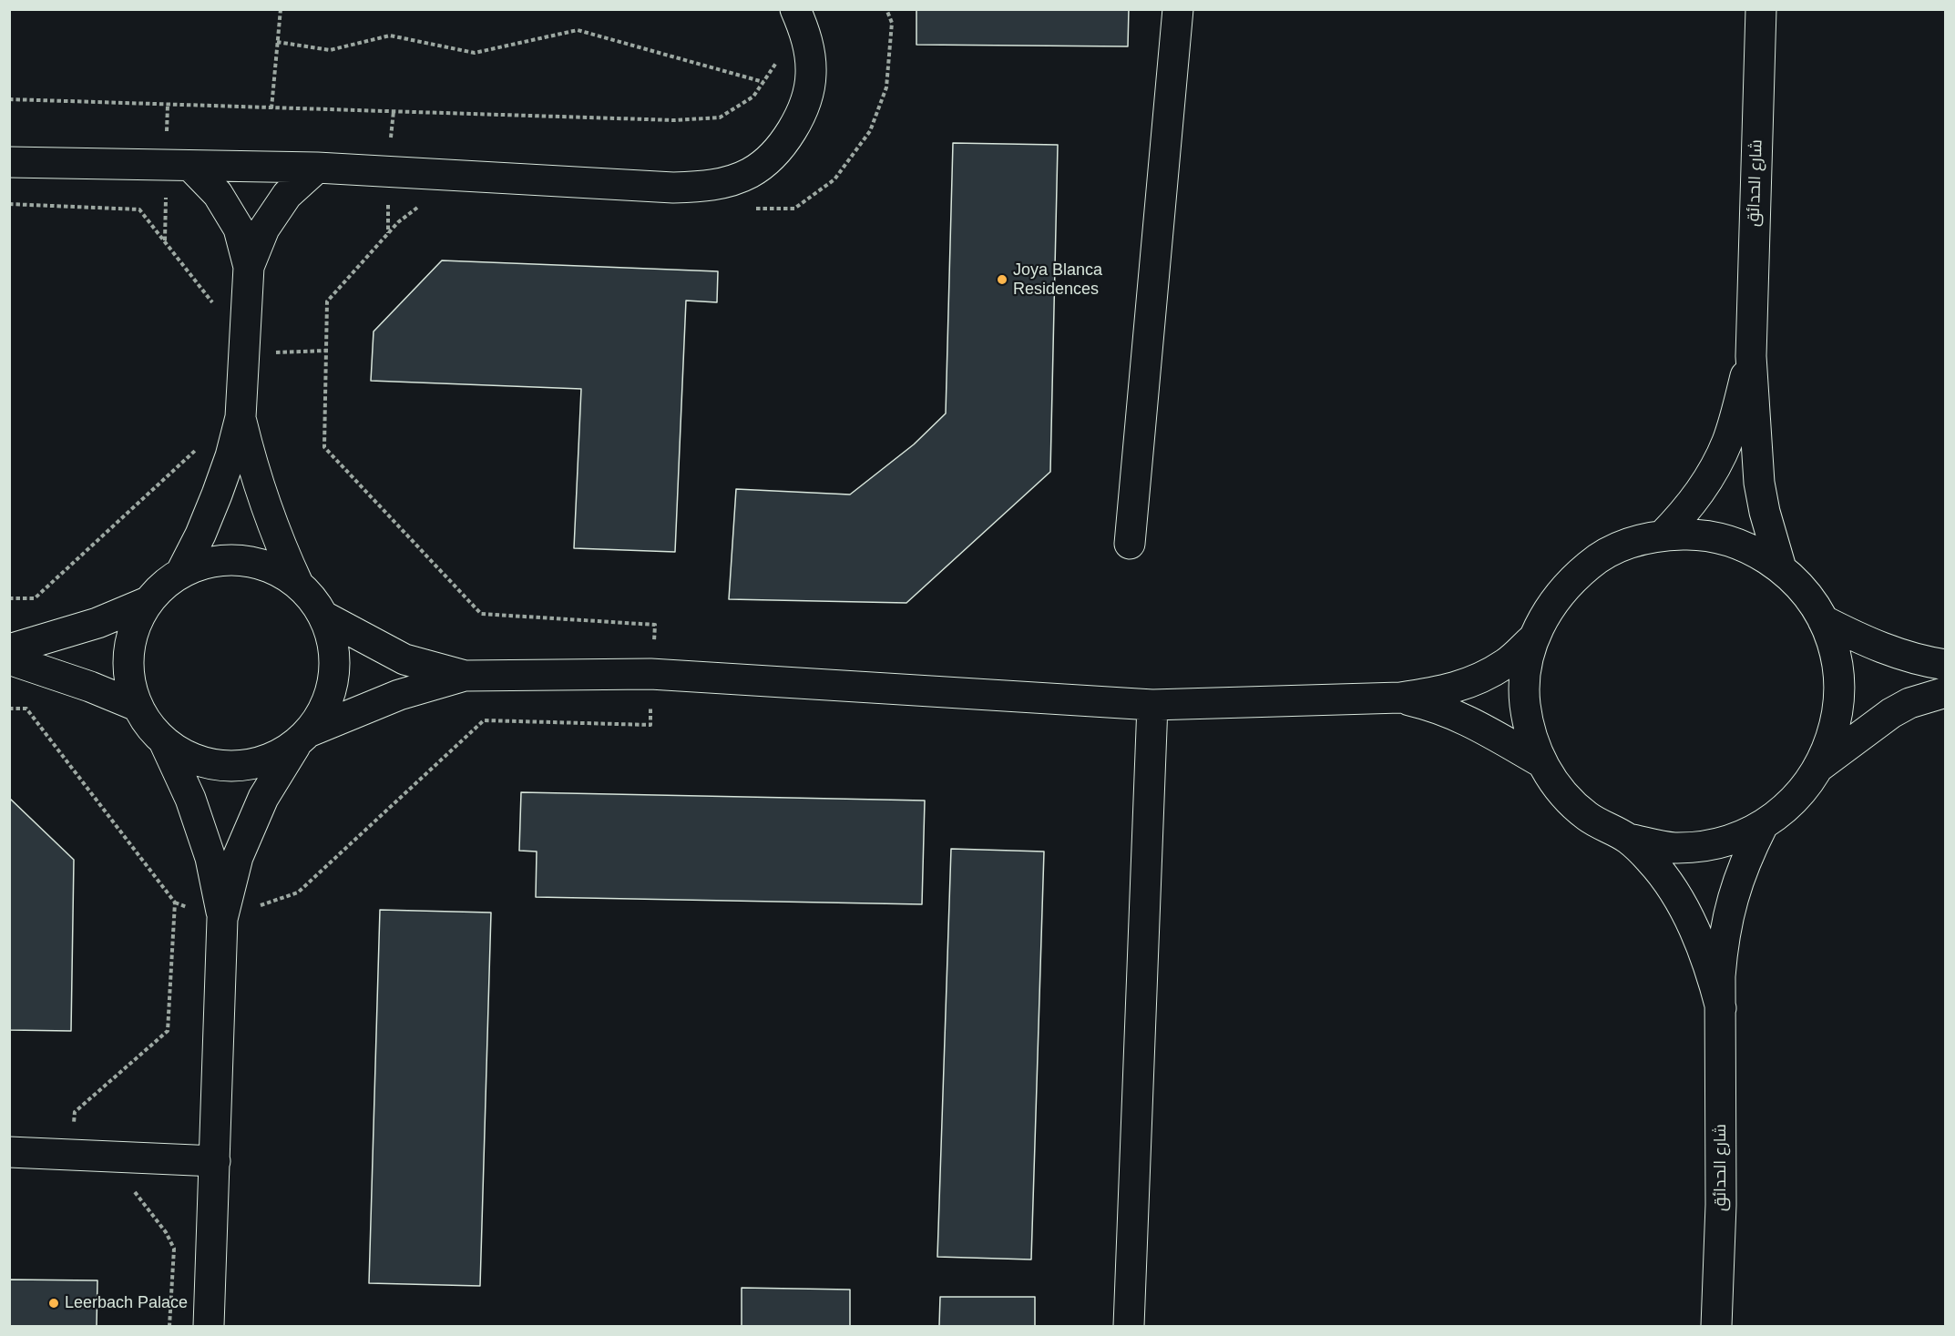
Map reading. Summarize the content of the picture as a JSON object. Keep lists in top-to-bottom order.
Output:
{
  "streets": {
    "street": ["شارع الحدائق"]
  },
  "places": ["Joya Blanca Residences", "Leerbach Palace"]
}
